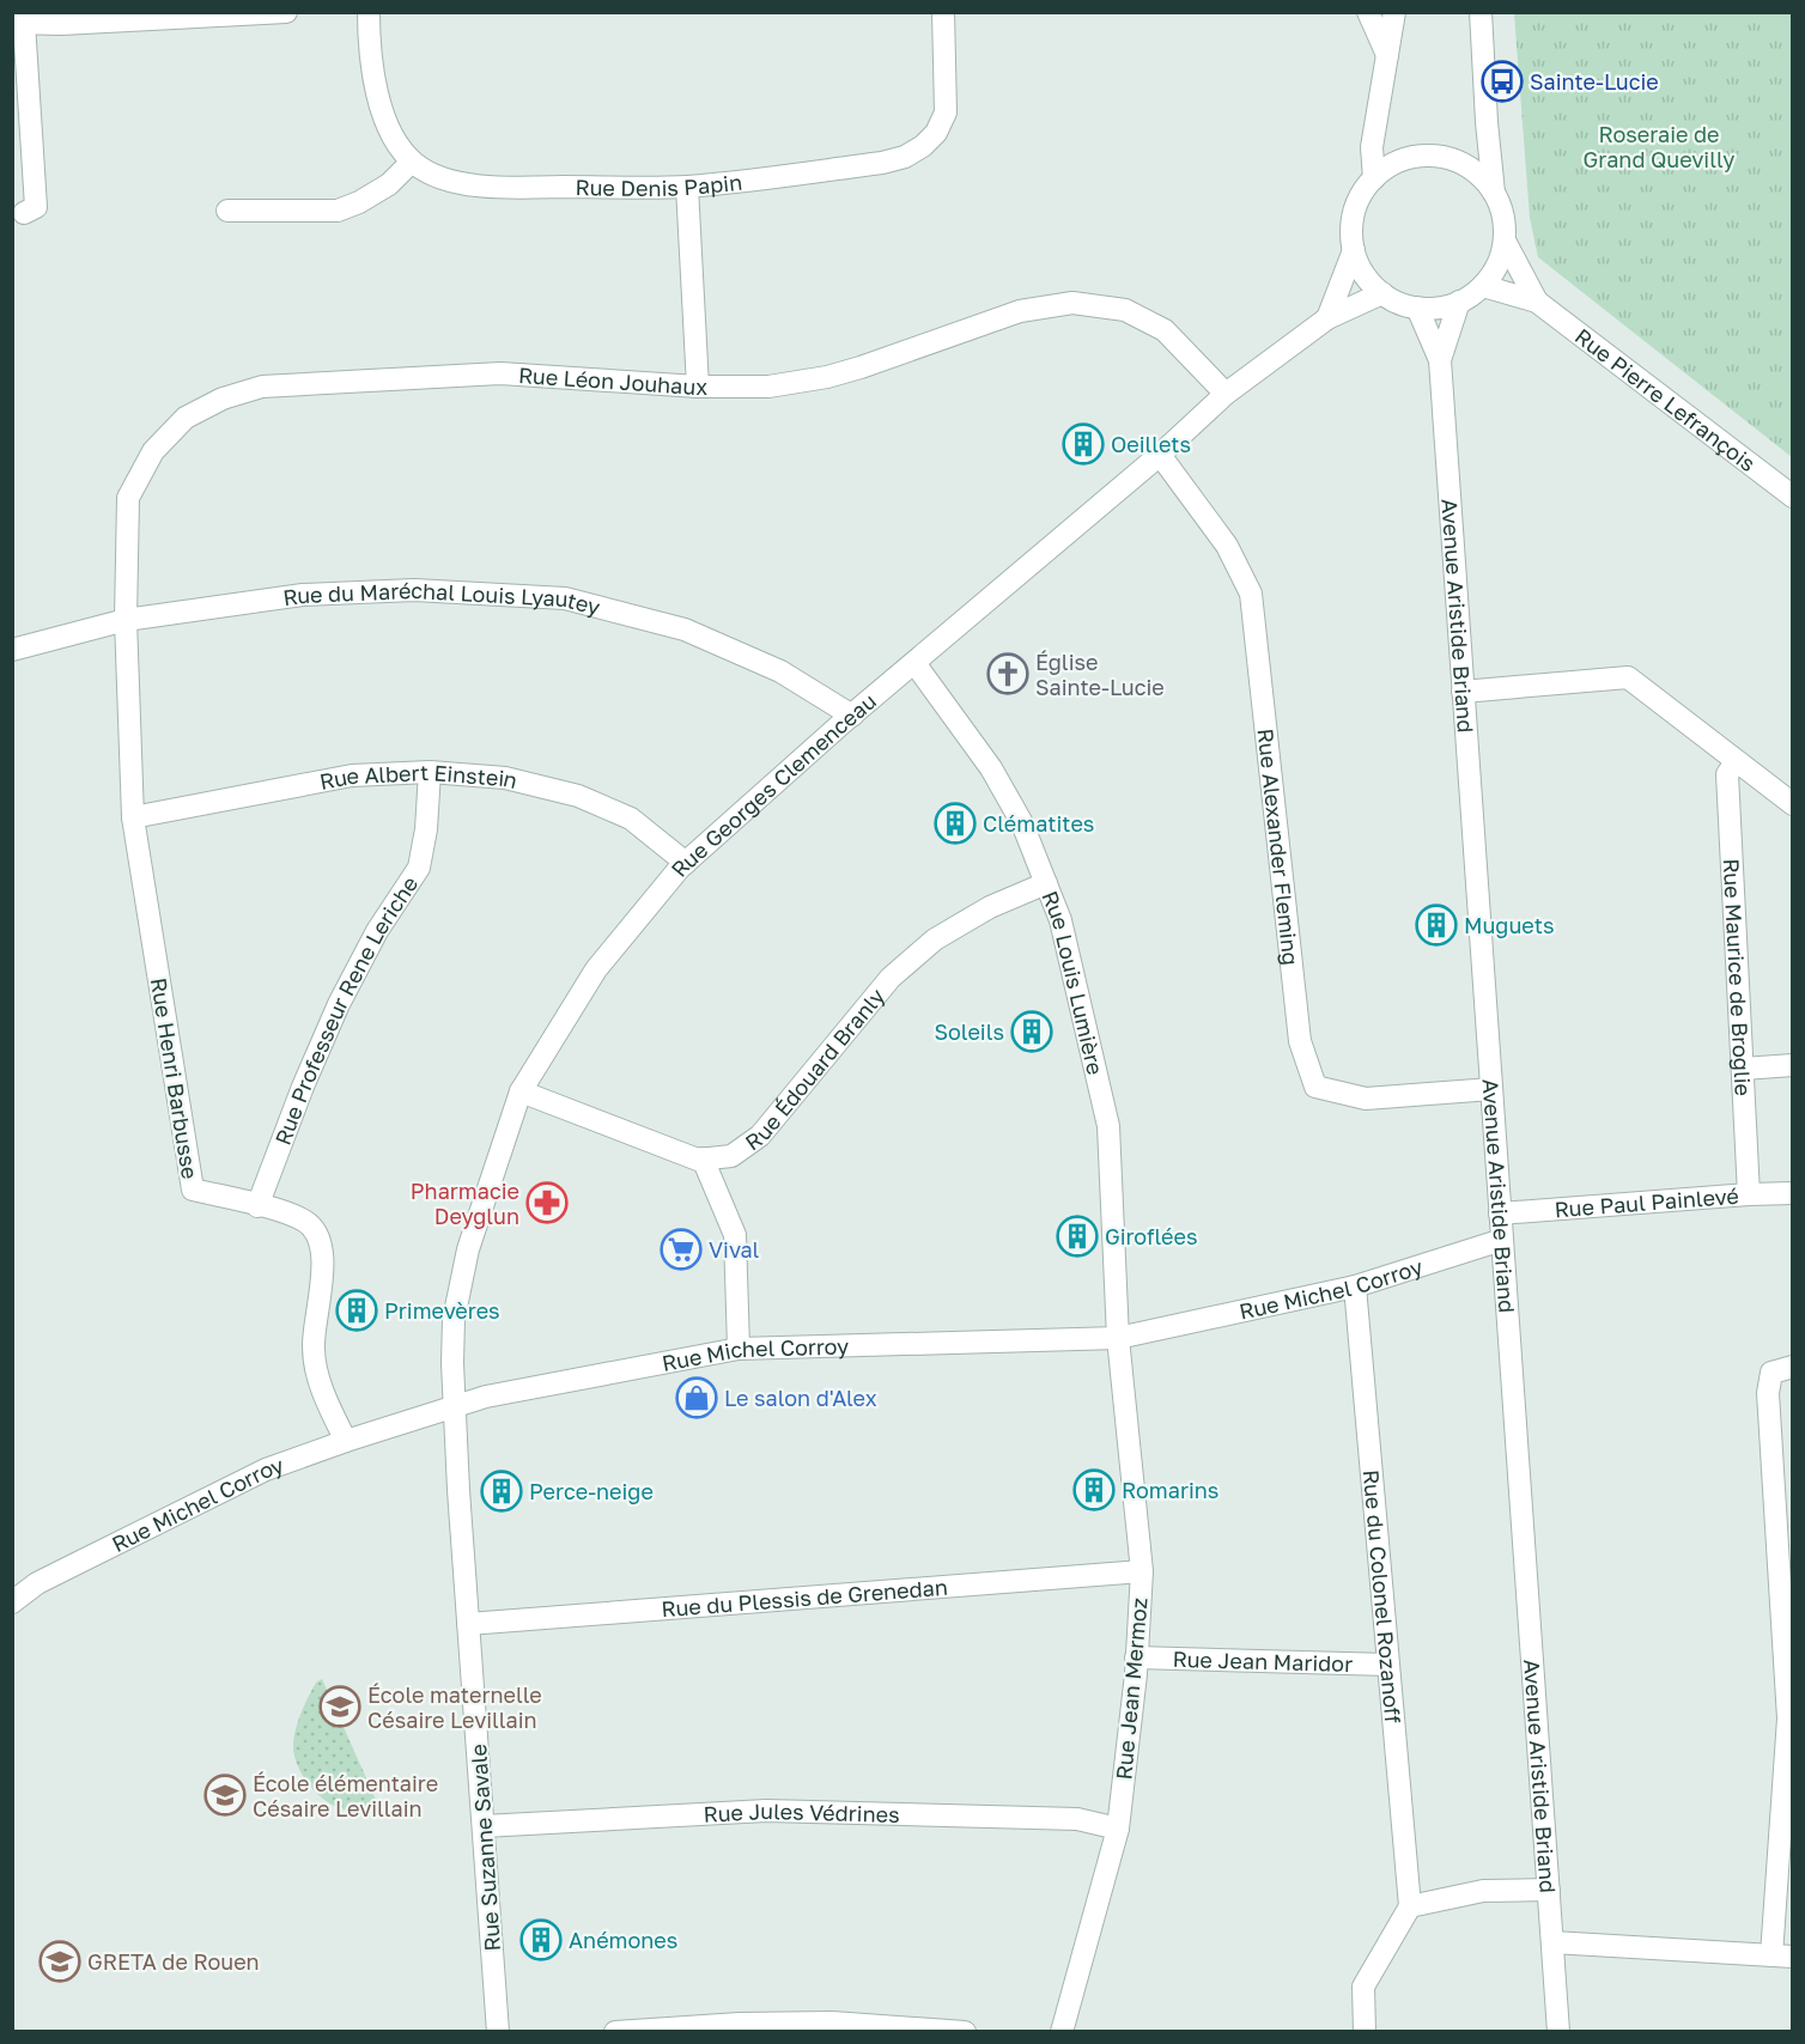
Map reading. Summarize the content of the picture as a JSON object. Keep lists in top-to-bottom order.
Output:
{
  "streets": {
    "street": [
      "Rue Denis Papin",
      "Rue Léon Jouhaux",
      "Rue Pierre Lefrançois",
      "Rue du Maréchal Louis Lyautey",
      "Avenue Aristide Briand",
      "Rue Albert Einstein",
      "Rue Georges Clemenceau",
      "Rue Alexander Fleming",
      "Rue Maurice de Broglie",
      "Rue Louis Lumière",
      "Rue Professeur Rene Leriche",
      "Rue Édouard Branly",
      "Rue Henri Barbusse",
      "Rue Paul Painlevé",
      "Rue Michel Corroy",
      "Rue du Colonel Rozanoff",
      "Rue du Plessis de Grenedan",
      "Rue Jean Maridor",
      "Rue Jean Mermoz",
      "Rue Jules Védrines",
      "Rue Suzanne Savale"
    ]
  },
  "crossings": [
    ["Rue Léon Jouhaux", "Rue du Maréchal Louis Lyautey"],
    ["Rue Léon Jouhaux", "Rue Georges Clemenceau"],
    ["Rue Léon Jouhaux", "Rue Henri Barbusse"],
    ["Rue Pierre Lefrançois", "Avenue Aristide Briand"],
    ["Rue Pierre Lefrançois", "Rue Georges Clemenceau"],
    ["Rue du Maréchal Louis Lyautey", "Rue Georges Clemenceau"],
    ["Rue du Maréchal Louis Lyautey", "Rue Henri Barbusse"],
    ["Avenue Aristide Briand", "Rue Georges Clemenceau"],
    ["Avenue Aristide Briand", "Rue Alexander Fleming"],
    ["Avenue Aristide Briand", "Rue Paul Painlevé"],
    ["Avenue Aristide Briand", "Rue Michel Corroy"],
    ["Rue Albert Einstein", "Rue Georges Clemenceau"],
    ["Rue Albert Einstein", "Rue Professeur Rene Leriche"],
    ["Rue Albert Einstein", "Rue Henri Barbusse"],
    ["Rue Georges Clemenceau", "Rue Alexander Fleming"],
    ["Rue Georges Clemenceau", "Rue Louis Lumière"],
    ["Rue Georges Clemenceau", "Rue Édouard Branly"],
    ["Rue Georges Clemenceau", "Rue Michel Corroy"],
    ["Rue Georges Clemenceau", "Rue Suzanne Savale"],
    ["Rue Maurice de Broglie", "Rue Paul Painlevé"],
    ["Rue Louis Lumière", "Rue Édouard Branly"],
    ["Rue Louis Lumière", "Rue Michel Corroy"],
    ["Rue Louis Lumière", "Rue Jean Mermoz"],
    ["Rue Professeur Rene Leriche", "Rue Henri Barbusse"],
    ["Rue Henri Barbusse", "Rue Michel Corroy"],
    ["Rue Michel Corroy", "Rue du Colonel Rozanoff"],
    ["Rue Michel Corroy", "Rue Jean Mermoz"],
    ["Rue Michel Corroy", "Rue Suzanne Savale"],
    ["Rue du Colonel Rozanoff", "Rue Jean Maridor"],
    ["Rue du Plessis de Grenedan", "Rue Jean Mermoz"],
    ["Rue du Plessis de Grenedan", "Rue Suzanne Savale"],
    ["Rue Jean Maridor", "Rue Jean Mermoz"],
    ["Rue Jean Mermoz", "Rue Jules Védrines"],
    ["Rue Jules Védrines", "Rue Suzanne Savale"]
  ],
  "parks": ["Roseraie de Grand Quevilly"],
  "places": {
    "bus stop": ["Sainte-Lucie"],
    "building": [
      "Oeillets",
      "Clématites",
      "Muguets",
      "Soleils",
      "Giroflées",
      "Primevères",
      "Romarins",
      "Perce-neige",
      "Anémones"
    ],
    "church": ["Église Sainte-Lucie"],
    "pharmacy": ["Pharmacie Deyglun"],
    "supermarket": ["Vival"],
    "shop": ["Le salon d'Alex"],
    "school or university": ["École maternelle Césaire Levillain", "École élémentaire Césaire Levillain", "GRETA de Rouen"]
  }
}
